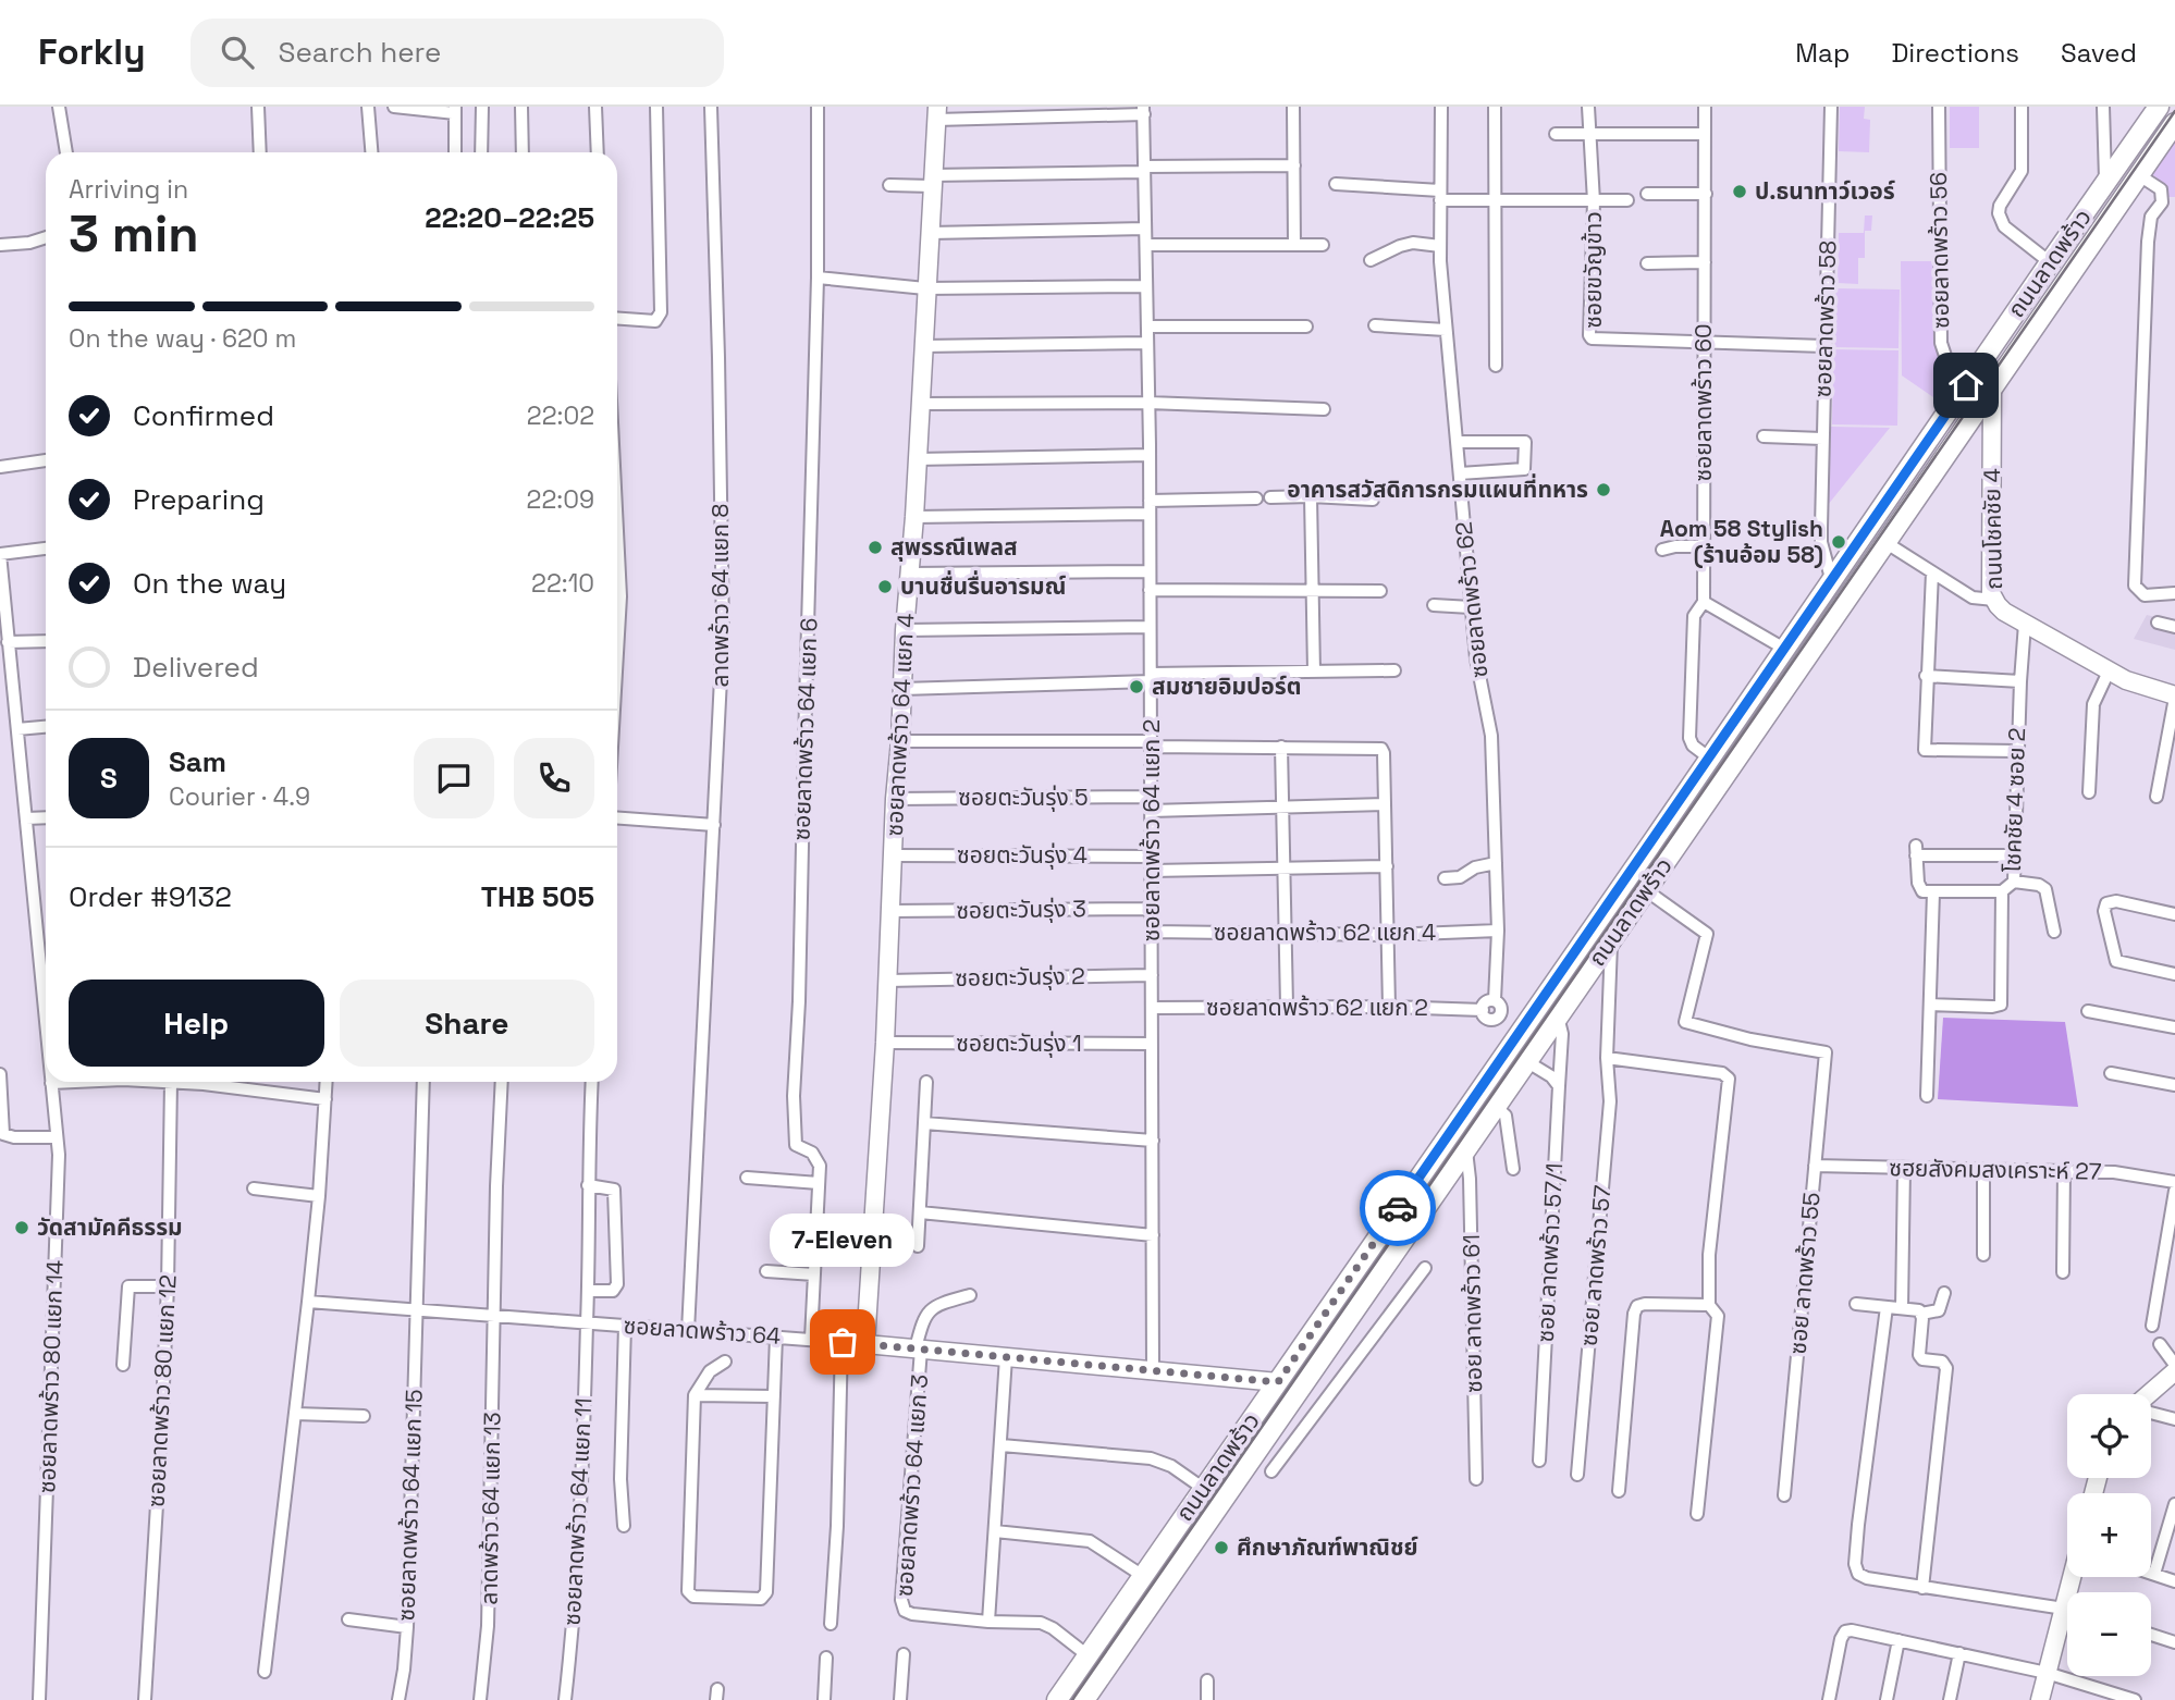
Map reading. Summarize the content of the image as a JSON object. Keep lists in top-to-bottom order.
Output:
{
  "streets": {
    "main road": ["ถนนลาดพร้าว"],
    "street": [
      "ซอยลาดพร้าว 56",
      "ซอยขวัญข้าว",
      "ซอยลาดพร้าว 58",
      "ซอยลาดพร้าว 60",
      "ถนนโชคชัย 4",
      "ลาดพร้าว 64 แยก 8",
      "ซอยลาดพร้าว 62",
      "ซอยลาดพร้าว 64 แยก 4",
      "ซอยลาดพร้าว 64 แยก 6",
      "ซอยตะวันรุ่ง 5",
      "โชคชัย 4 ซอย 2",
      "ซอยลาดพร้าว 64 แยก 2",
      "ซอยตะวันรุ่ง 4",
      "ซอยตะวันรุ่ง 3",
      "ซอยลาดพร้าว 62 แยก 4",
      "ซอยตะวันรุ่ง 2",
      "ซอยลาดพร้าว 62 แยก 2",
      "ซอยตะวันรุ่ง 1",
      "ซฮยสังคมสงเคราะห์ 27",
      "ซอย ลาดพร้าว 57/1",
      "ซอย ลาดพร้าว 57",
      "ซอย ลาดพร้าว 55",
      "ซอย ลาดพร้าว 61",
      "ซอยลาดพร้าว 64",
      "ซอยลาดพร้าว 80 แยก 14",
      "ซอยลาดพร้าว 80 แยก 12",
      "ซอยลาดพร้าว 64 แยก 3",
      "ซอยลาดพร้าว 64 แยก 15",
      "ลาดพร้าว 64 แยก 13",
      "ซอยลาดพร้าว 64 แยก 11"
    ]
  },
  "crossings": [
    ["ซอยลาดพร้าว 56", "ถนนลาดพร้าว"],
    ["ถนนลาดพร้าว", "ซอยลาดพร้าว 58"],
    ["ถนนลาดพร้าว", "ซอยลาดพร้าว 60"],
    ["ถนนลาดพร้าว", "ถนนโชคชัย 4"],
    ["ถนนลาดพร้าว", "ซอย ลาดพร้าว 57/1"],
    ["ถนนลาดพร้าว", "ซอย ลาดพร้าว 57"],
    ["ถนนลาดพร้าว", "ซอย ลาดพร้าว 55"],
    ["ถนนลาดพร้าว", "ซอย ลาดพร้าว 61"],
    ["ถนนลาดพร้าว", "ซอยลาดพร้าว 64"],
    ["ถนนลาดพร้าว", "ซอยลาดพร้าว 64 แยก 3"],
    ["ซอยขวัญข้าว", "ซอยลาดพร้าว 58"],
    ["ซอยขวัญข้าว", "ซอยลาดพร้าว 60"],
    ["ถนนโชคชัย 4", "โชคชัย 4 ซอย 2"],
    ["ลาดพร้าว 64 แยก 8", "ซอยลาดพร้าว 64"],
    ["ซอยลาดพร้าว 62", "ซอยลาดพร้าว 62 แยก 4"],
    ["ซอยลาดพร้าว 62", "ซอยลาดพร้าว 62 แยก 2"],
    ["ซอยลาดพร้าว 64 แยก 4", "ซอยตะวันรุ่ง 5"],
    ["ซอยลาดพร้าว 64 แยก 4", "ซอยตะวันรุ่ง 4"],
    ["ซอยลาดพร้าว 64 แยก 4", "ซอยตะวันรุ่ง 3"],
    ["ซอยลาดพร้าว 64 แยก 4", "ซอยตะวันรุ่ง 2"],
    ["ซอยลาดพร้าว 64 แยก 4", "ซอยตะวันรุ่ง 1"],
    ["ซอยลาดพร้าว 64 แยก 4", "ซอยลาดพร้าว 64"],
    ["ซอยลาดพร้าว 64 แยก 6", "ซอยลาดพร้าว 64"],
    ["ซอยตะวันรุ่ง 5", "ซอยลาดพร้าว 64 แยก 2"],
    ["ซอยลาดพร้าว 64 แยก 2", "ซอยตะวันรุ่ง 4"],
    ["ซอยลาดพร้าว 64 แยก 2", "ซอยตะวันรุ่ง 3"],
    ["ซอยลาดพร้าว 64 แยก 2", "ซอยลาดพร้าว 62 แยก 4"],
    ["ซอยลาดพร้าว 64 แยก 2", "ซอยตะวันรุ่ง 2"],
    ["ซอยลาดพร้าว 64 แยก 2", "ซอยลาดพร้าว 62 แยก 2"],
    ["ซอยลาดพร้าว 64 แยก 2", "ซอยตะวันรุ่ง 1"],
    ["ซอยลาดพร้าว 64 แยก 2", "ซอยลาดพร้าว 64"],
    ["ซฮยสังคมสงเคราะห์ 27", "ซอย ลาดพร้าว 55"],
    ["ซอยลาดพร้าว 64", "ซอยลาดพร้าว 64 แยก 3"],
    ["ซอยลาดพร้าว 64", "ซอยลาดพร้าว 64 แยก 15"],
    ["ซอยลาดพร้าว 64", "ลาดพร้าว 64 แยก 13"],
    ["ซอยลาดพร้าว 64", "ซอยลาดพร้าว 64 แยก 11"]
  ],
  "places": [
    "ป.ธนาทาว์เวอร์",
    "อาคารสวัสดิการกรมแผนที่ทหาร",
    "Aom 58 Stylish (ร้านอ้อม 58)",
    "สุพรรณีเพลส",
    "บานชื่นรื่นอารมณ์",
    "สมชายอิมปอร์ต",
    "วัดสามัคคีธรรม",
    "7-Eleven",
    "ศึกษาภัณฑ์พาณิชย์"
  ],
  "page": {
    "header": "Forkly",
    "search": "Search here",
    "nav": ["Map", "Directions", "Saved"],
    "heading": ["3 min", "Arriving in", "22:20–22:25"],
    "panel": [
      "Sam",
      "Courier · 4.9",
      "Order #9132",
      "THB 505"
    ],
    "bar": "On the way · 620 m",
    "list": [
      ["Confirmed", "22:02"],
      ["Preparing", "22:09"],
      ["On the way", "22:10"],
      "Delivered"
    ],
    "round": "S",
    "buttons": ["Help", "Share"],
    "bubble": "7-Eleven",
    "map_buttons": ["+", "−"]
  }
}
